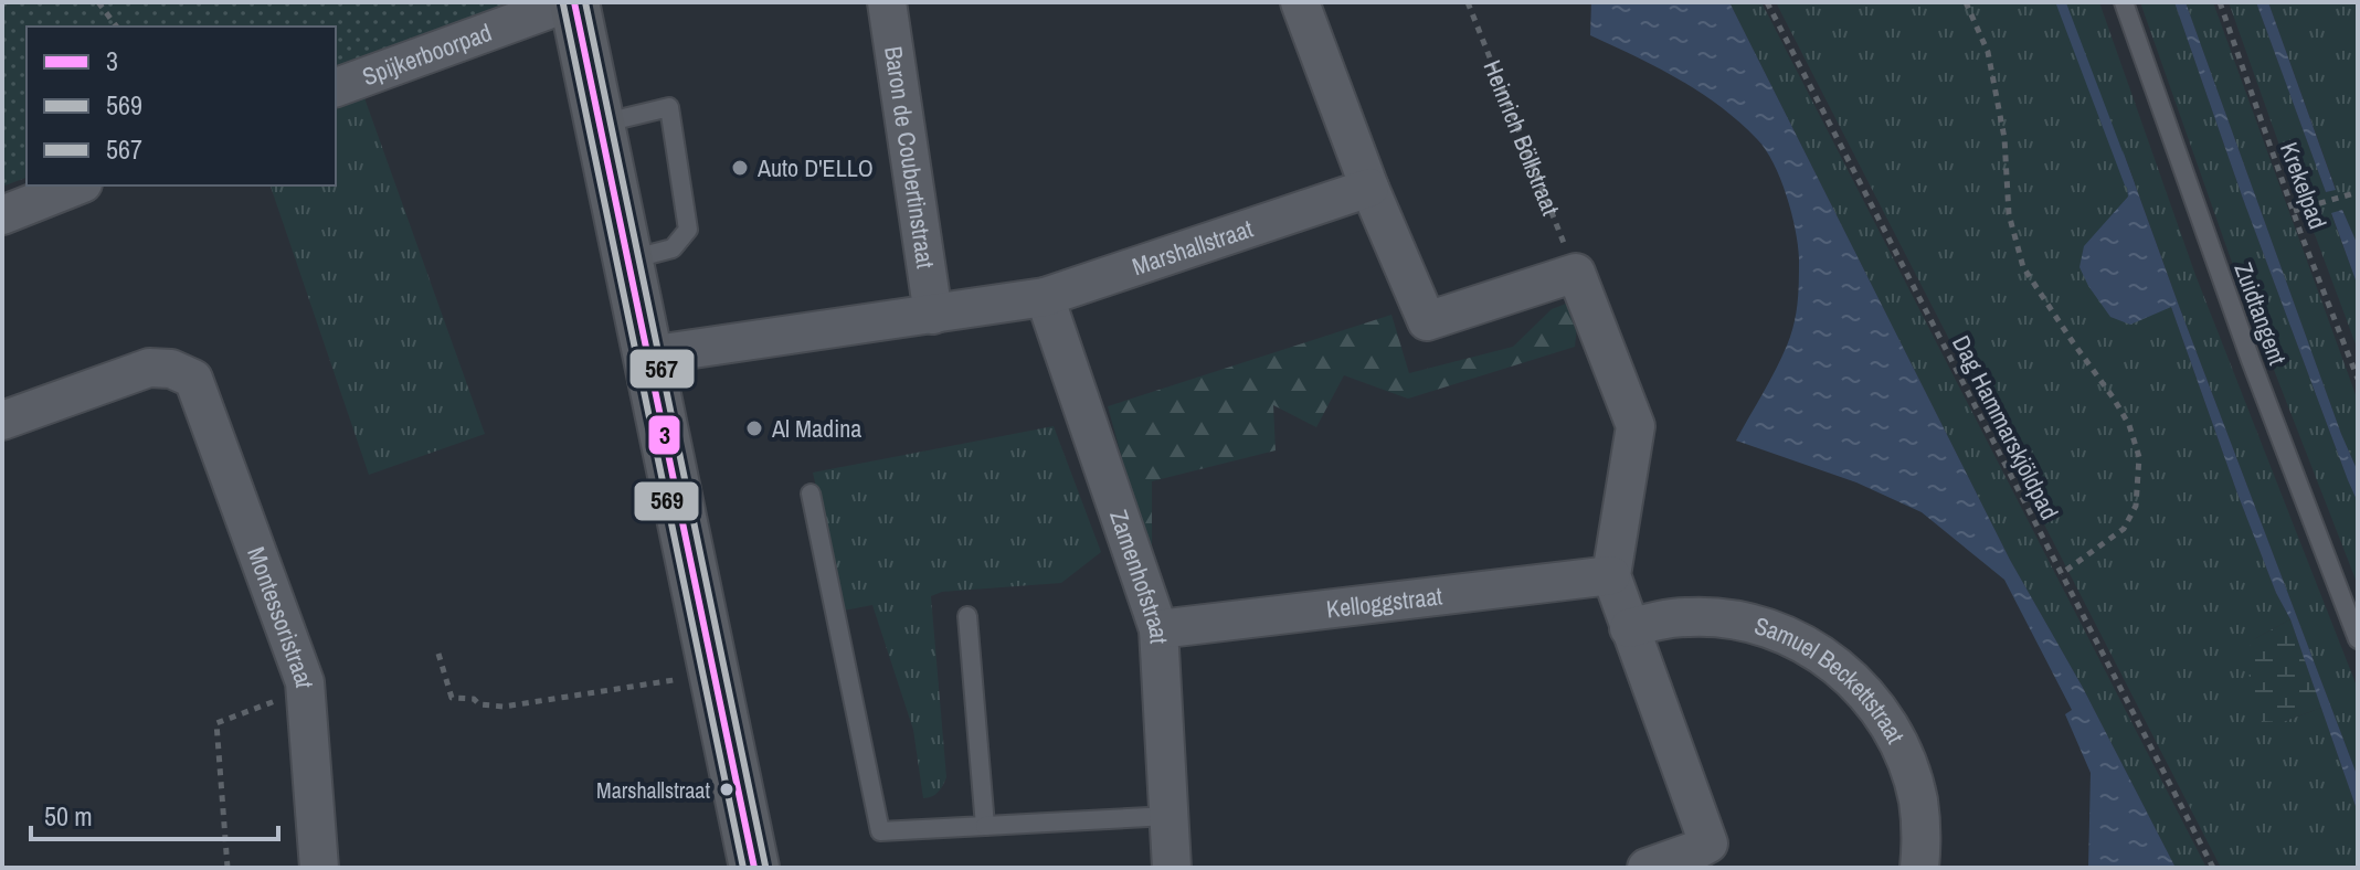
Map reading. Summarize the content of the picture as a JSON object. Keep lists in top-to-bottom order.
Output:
{
  "streets": {
    "street": [
      "Spijkerboorpad",
      "Baron de Coubertinstraat",
      "Marshallstraat",
      "Zamenhofstraat",
      "Kelloggstraat",
      "Montessoristraat",
      "Samuel Beckettstraat"
    ],
    "lane": ["Zuidtangent"],
    "path": ["Heinrich Böllstraat", "Krekelpad", "Dag Hammarskjöldpad"]
  },
  "crossings": [
    ["Baron de Coubertinstraat", "Marshallstraat"],
    ["Marshallstraat", "Zamenhofstraat"],
    ["Zamenhofstraat", "Kelloggstraat"]
  ],
  "places": ["Auto D'ELLO", "Al Madina", "Marshallstraat"],
  "lines": ["transit line 3", "transit line 567", "transit line 569"],
  "legend": ["3", "569", "567"],
  "scale_bar": "50 m"
}
